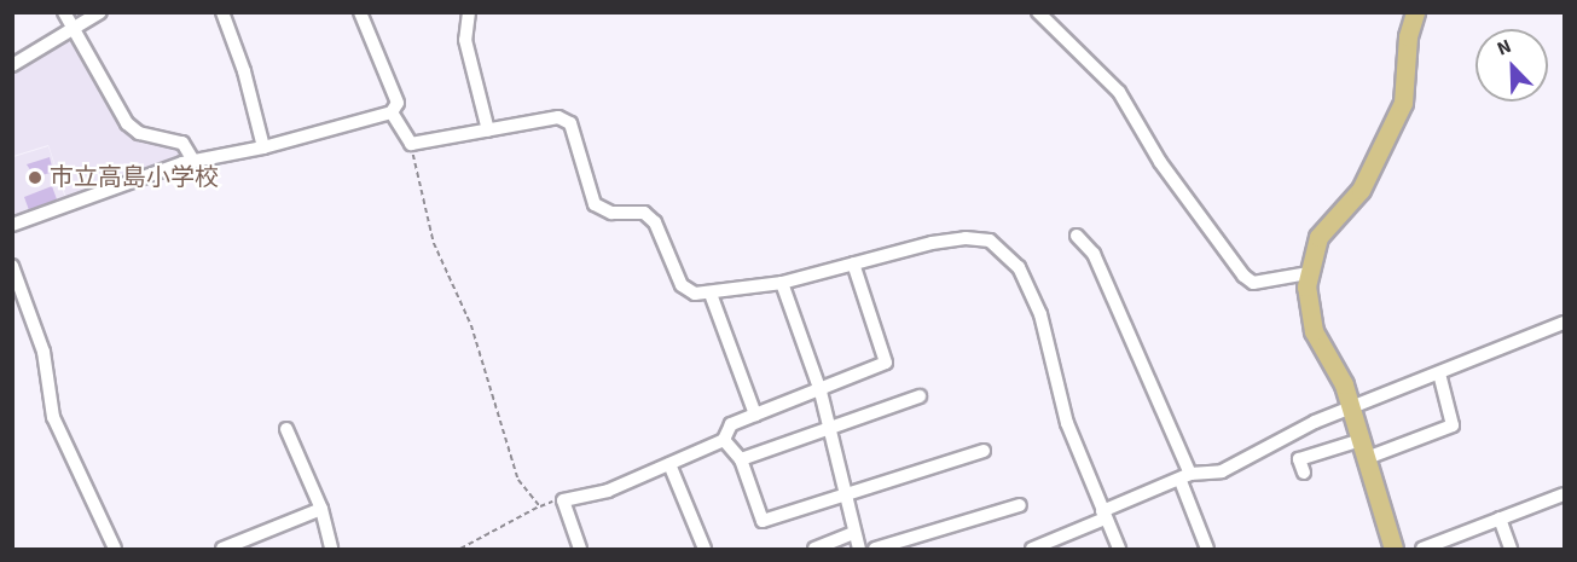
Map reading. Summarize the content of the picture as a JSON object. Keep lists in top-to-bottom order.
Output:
{
  "places": ["市立高島小学校"],
  "north": "top left"
}
